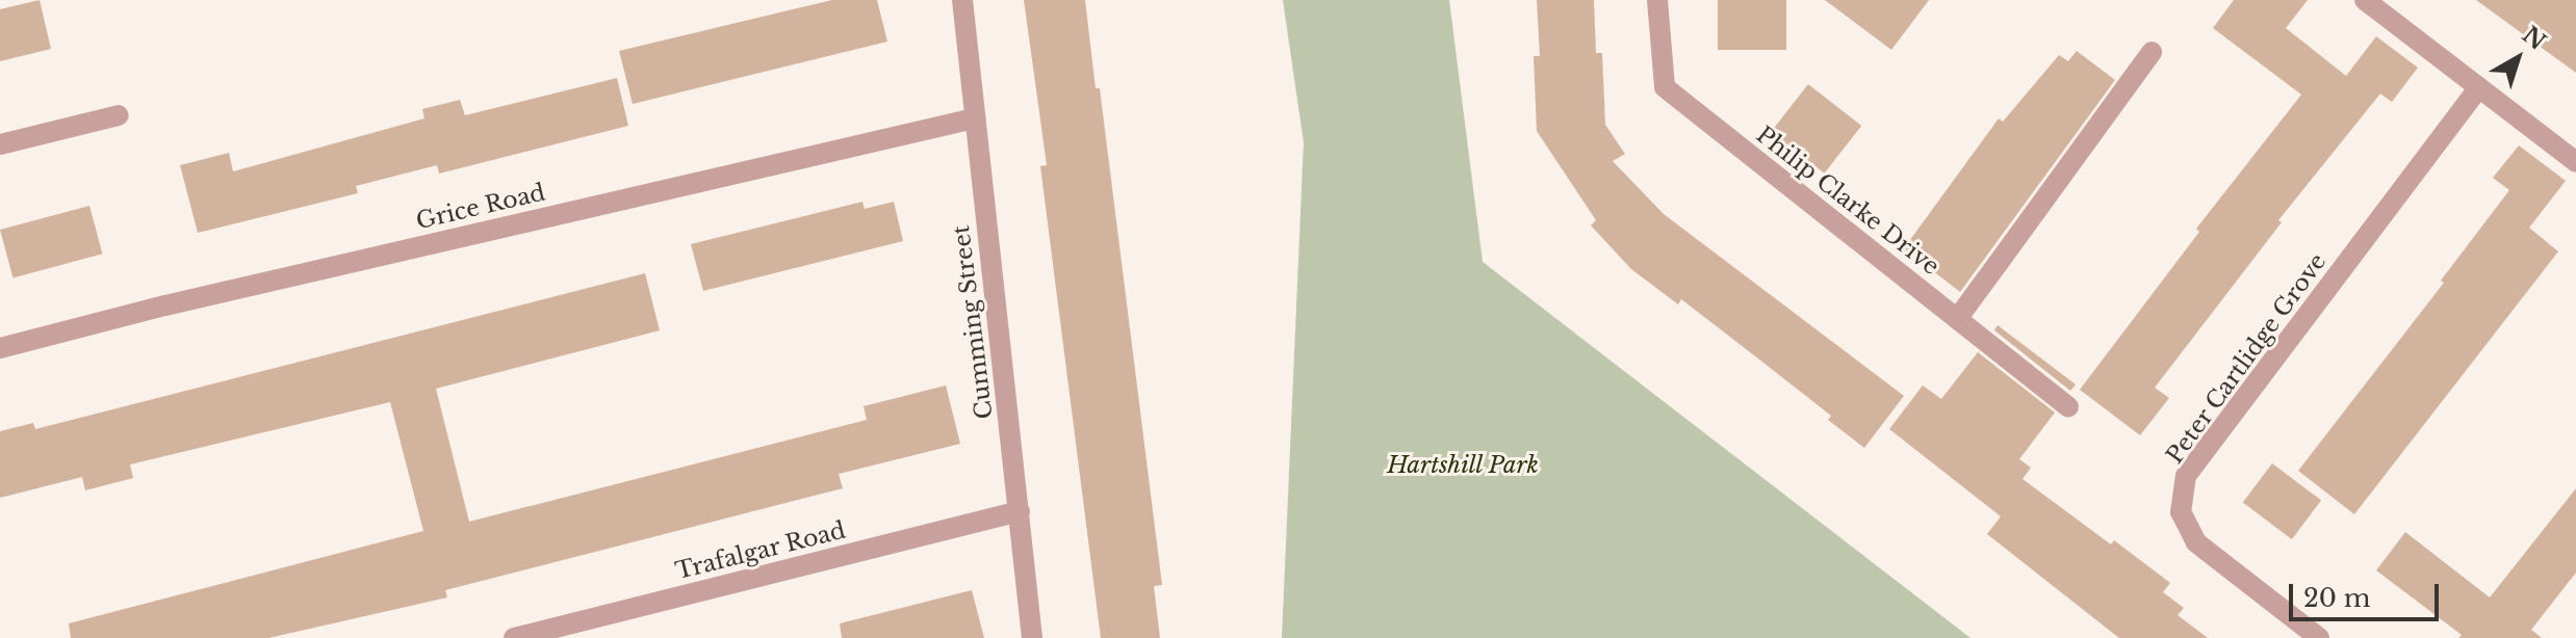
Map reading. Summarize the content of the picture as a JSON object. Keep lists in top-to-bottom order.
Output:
{
  "streets": {
    "street": [
      "Philip Clarke Drive",
      "Grice Road",
      "Cumming Street",
      "Peter Cartlidge Grove",
      "Trafalgar Road"
    ]
  },
  "crossings": [
    ["Grice Road", "Cumming Street"],
    ["Cumming Street", "Trafalgar Road"]
  ],
  "parks": ["Hartshill Park"],
  "scale_bar": "20 m",
  "north": "top right"
}
